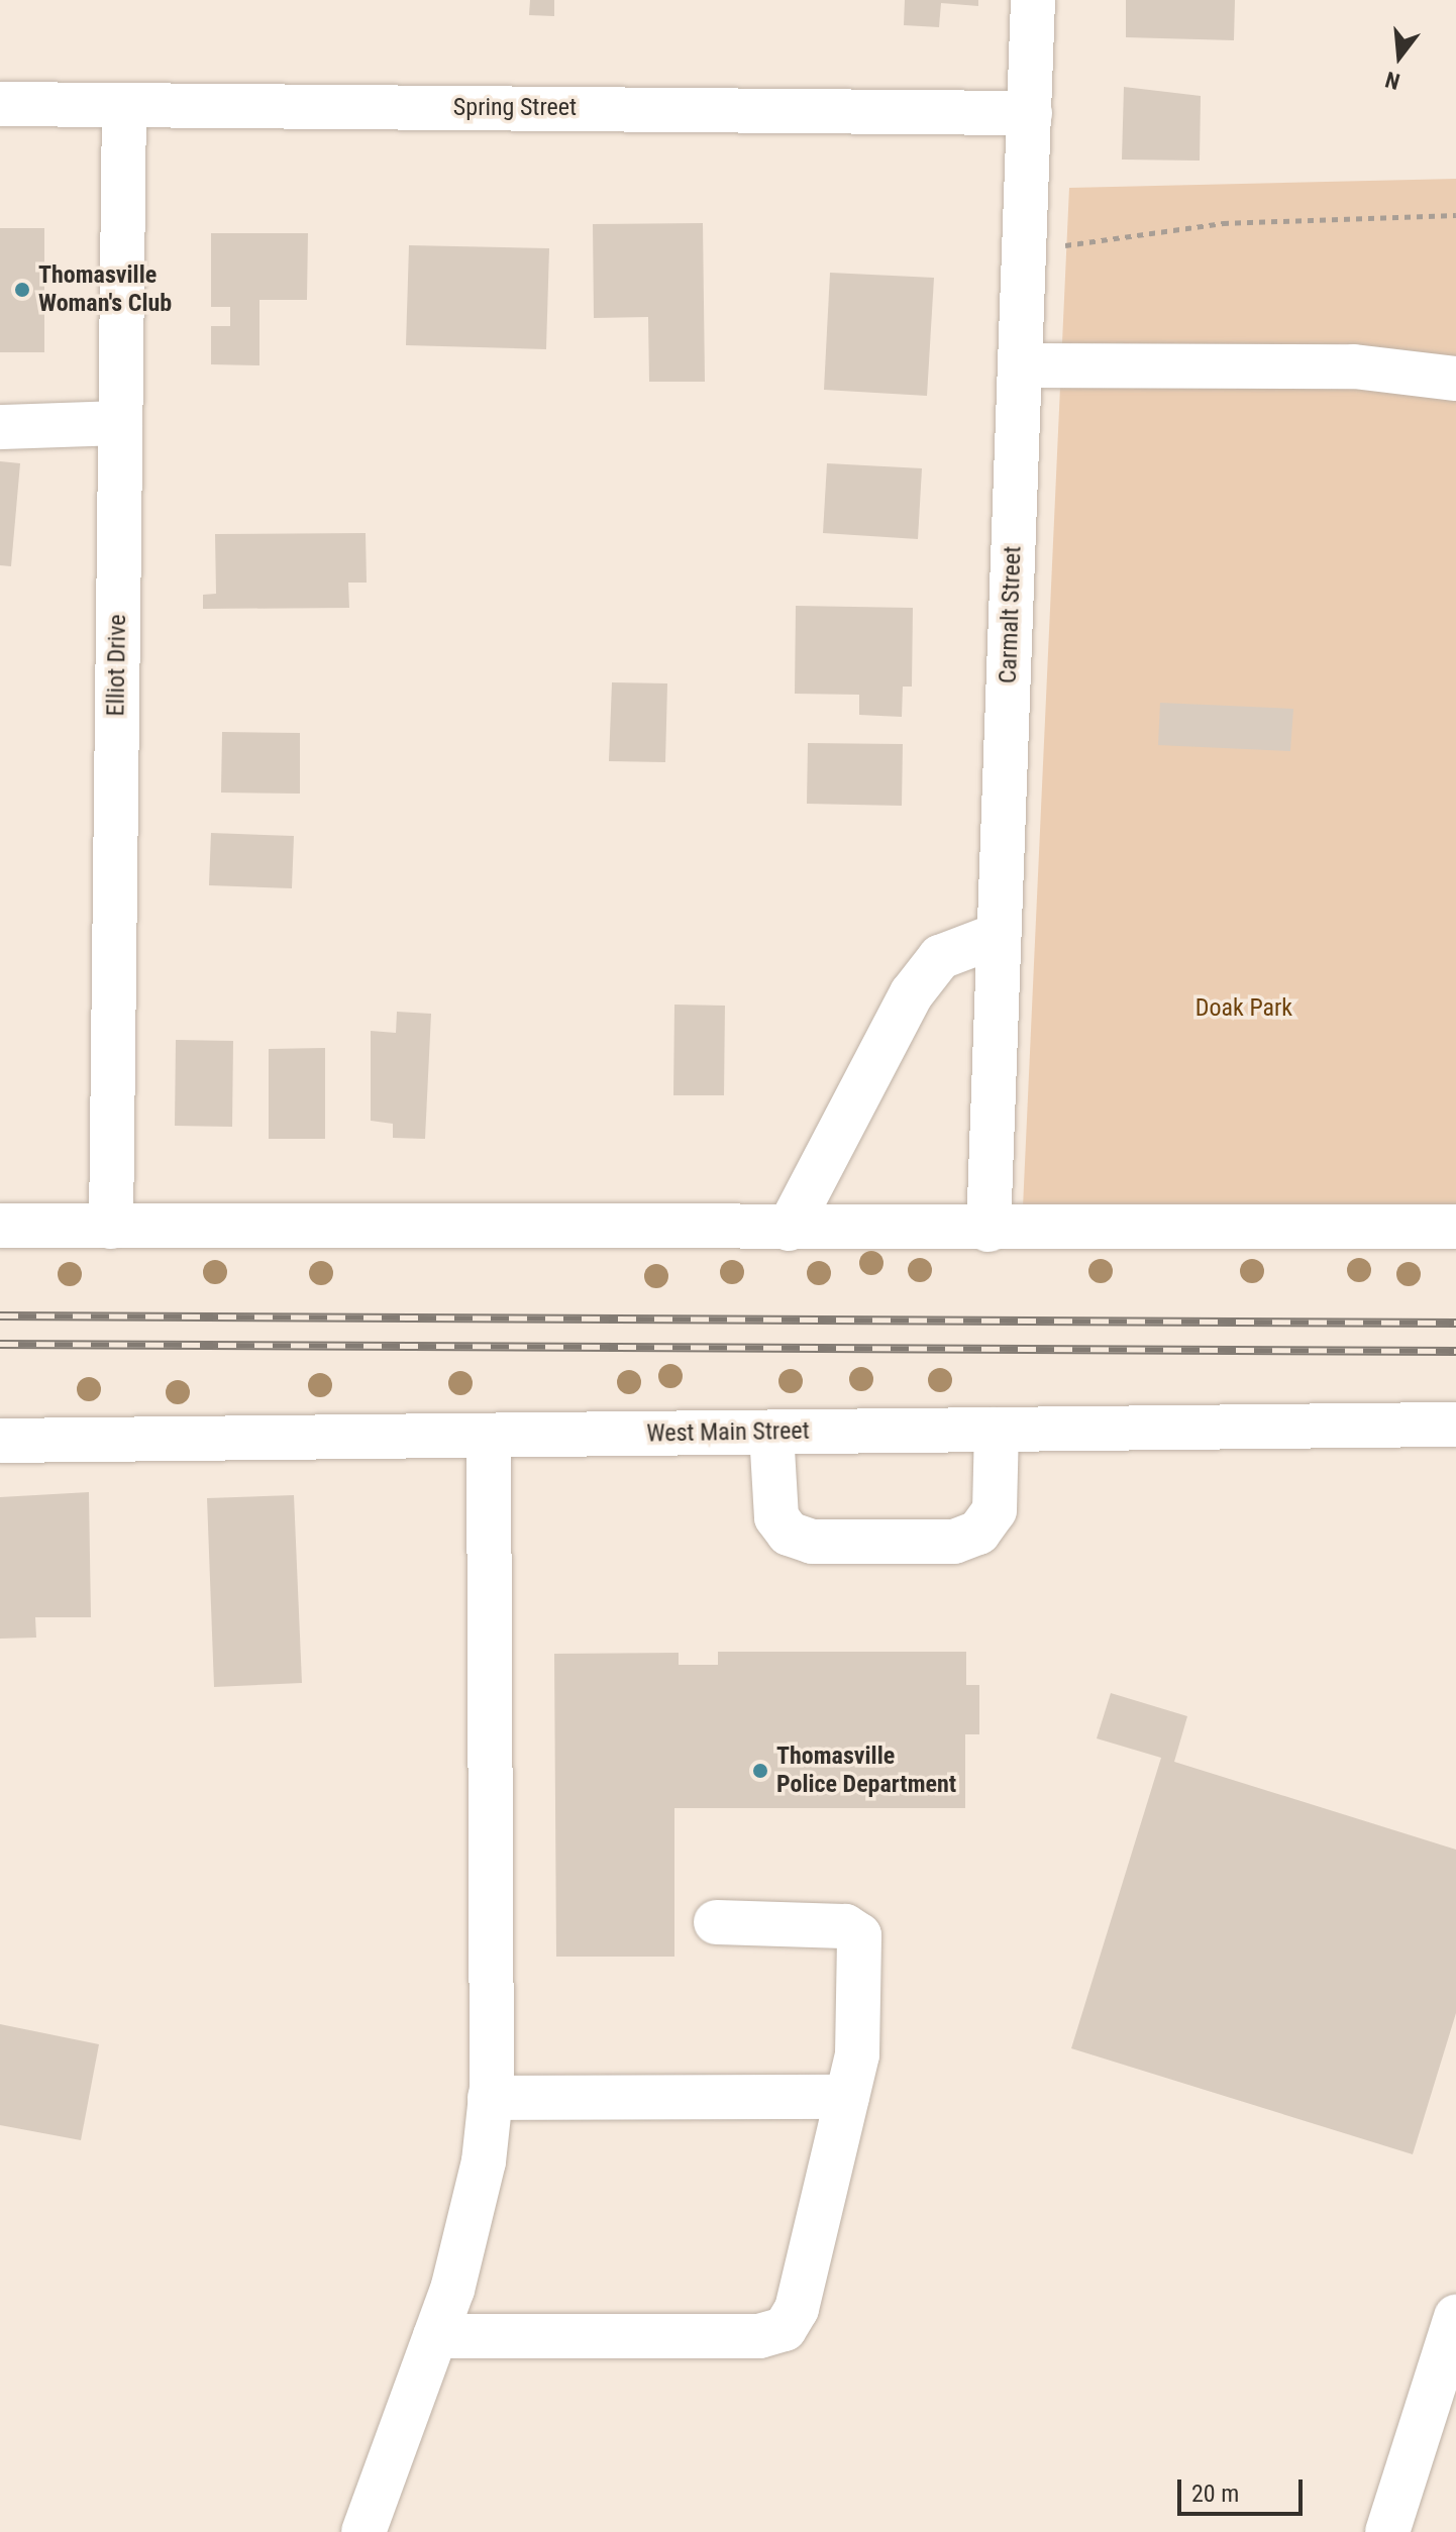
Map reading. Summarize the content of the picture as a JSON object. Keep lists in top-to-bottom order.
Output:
{
  "streets": {
    "street": [
      "Spring Street",
      "Carmalt Street",
      "Elliot Drive",
      "West Main Street"
    ]
  },
  "crossings": [
    ["Spring Street", "Carmalt Street"],
    ["Spring Street", "Elliot Drive"]
  ],
  "parks": ["Doak Park"],
  "places": ["Thomasville Woman's Club", "Thomasville Police Department"],
  "scale_bar": "20 m",
  "north": "bottom"
}
